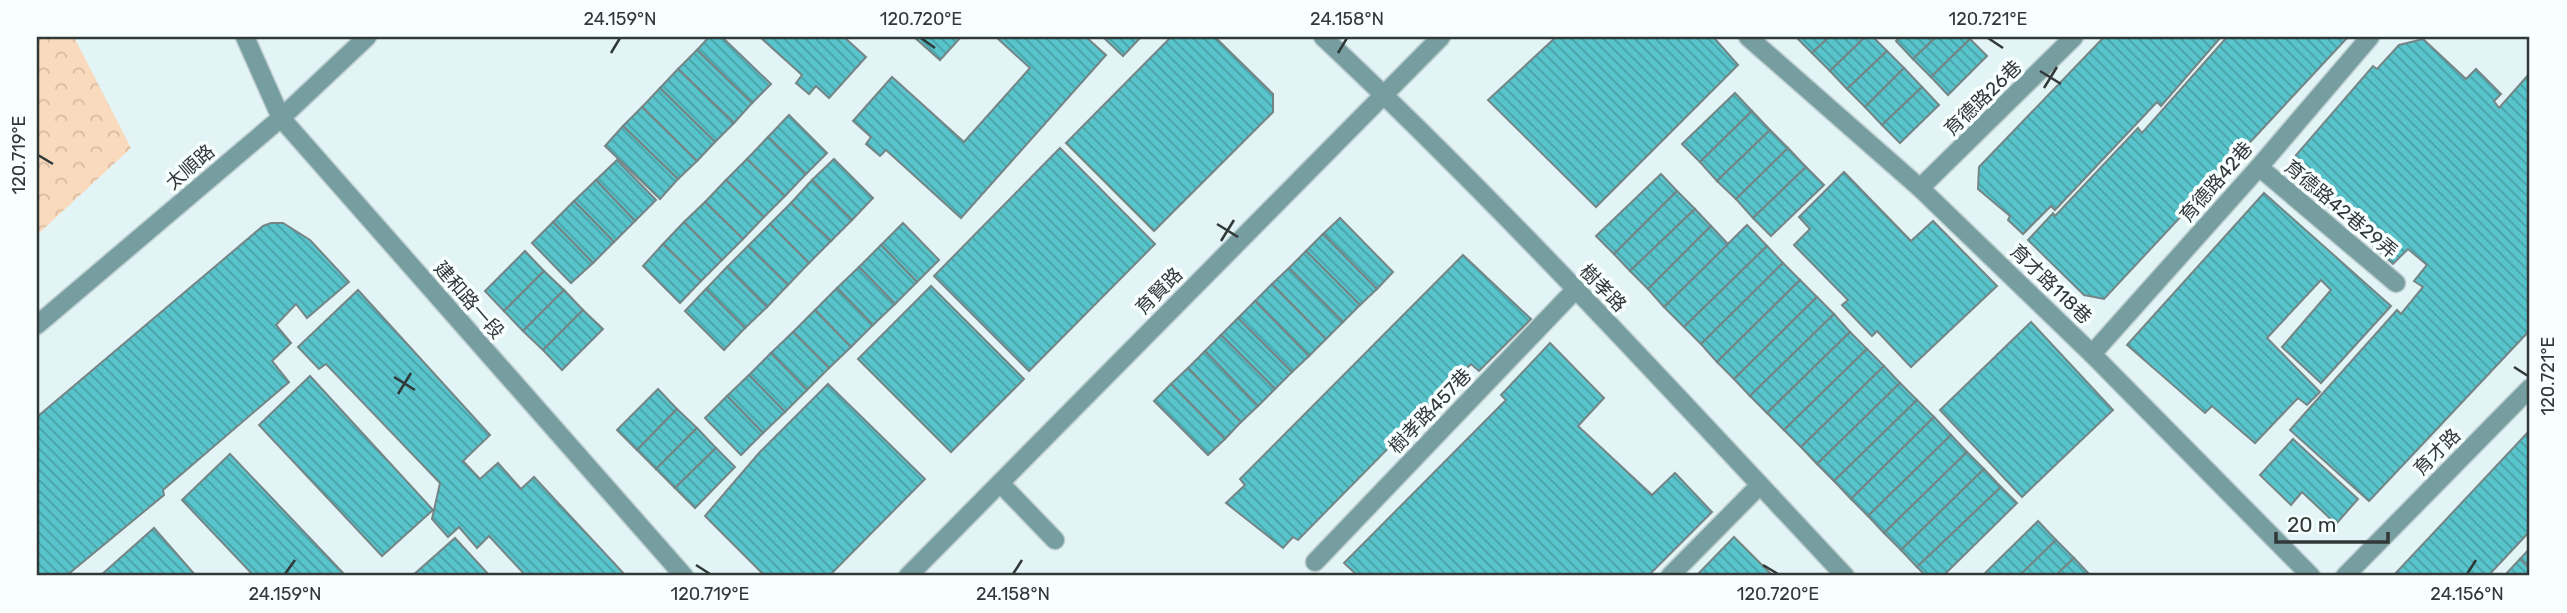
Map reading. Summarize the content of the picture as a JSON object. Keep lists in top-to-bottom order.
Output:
{
  "streets": {
    "street": [
      "育德路26巷",
      "太順路",
      "育德路42巷",
      "育德路42巷29弄",
      "育才路118巷",
      "樹孝路",
      "育賢路",
      "建和路一段",
      "樹孝路457巷",
      "育才路"
    ]
  },
  "crossings": [
    ["育德路26巷", "育才路118巷"],
    ["太順路", "建和路一段"],
    ["育德路42巷", "育德路42巷29弄"],
    ["育德路42巷", "育才路118巷"],
    ["樹孝路", "育賢路"],
    ["樹孝路", "樹孝路457巷"]
  ],
  "scale_bar": "20 m",
  "coordinates": [
    "24.159°N",
    "120.720°E",
    "24.158°N",
    "120.721°E",
    "120.719°E",
    "24.156°N"
  ]
}
